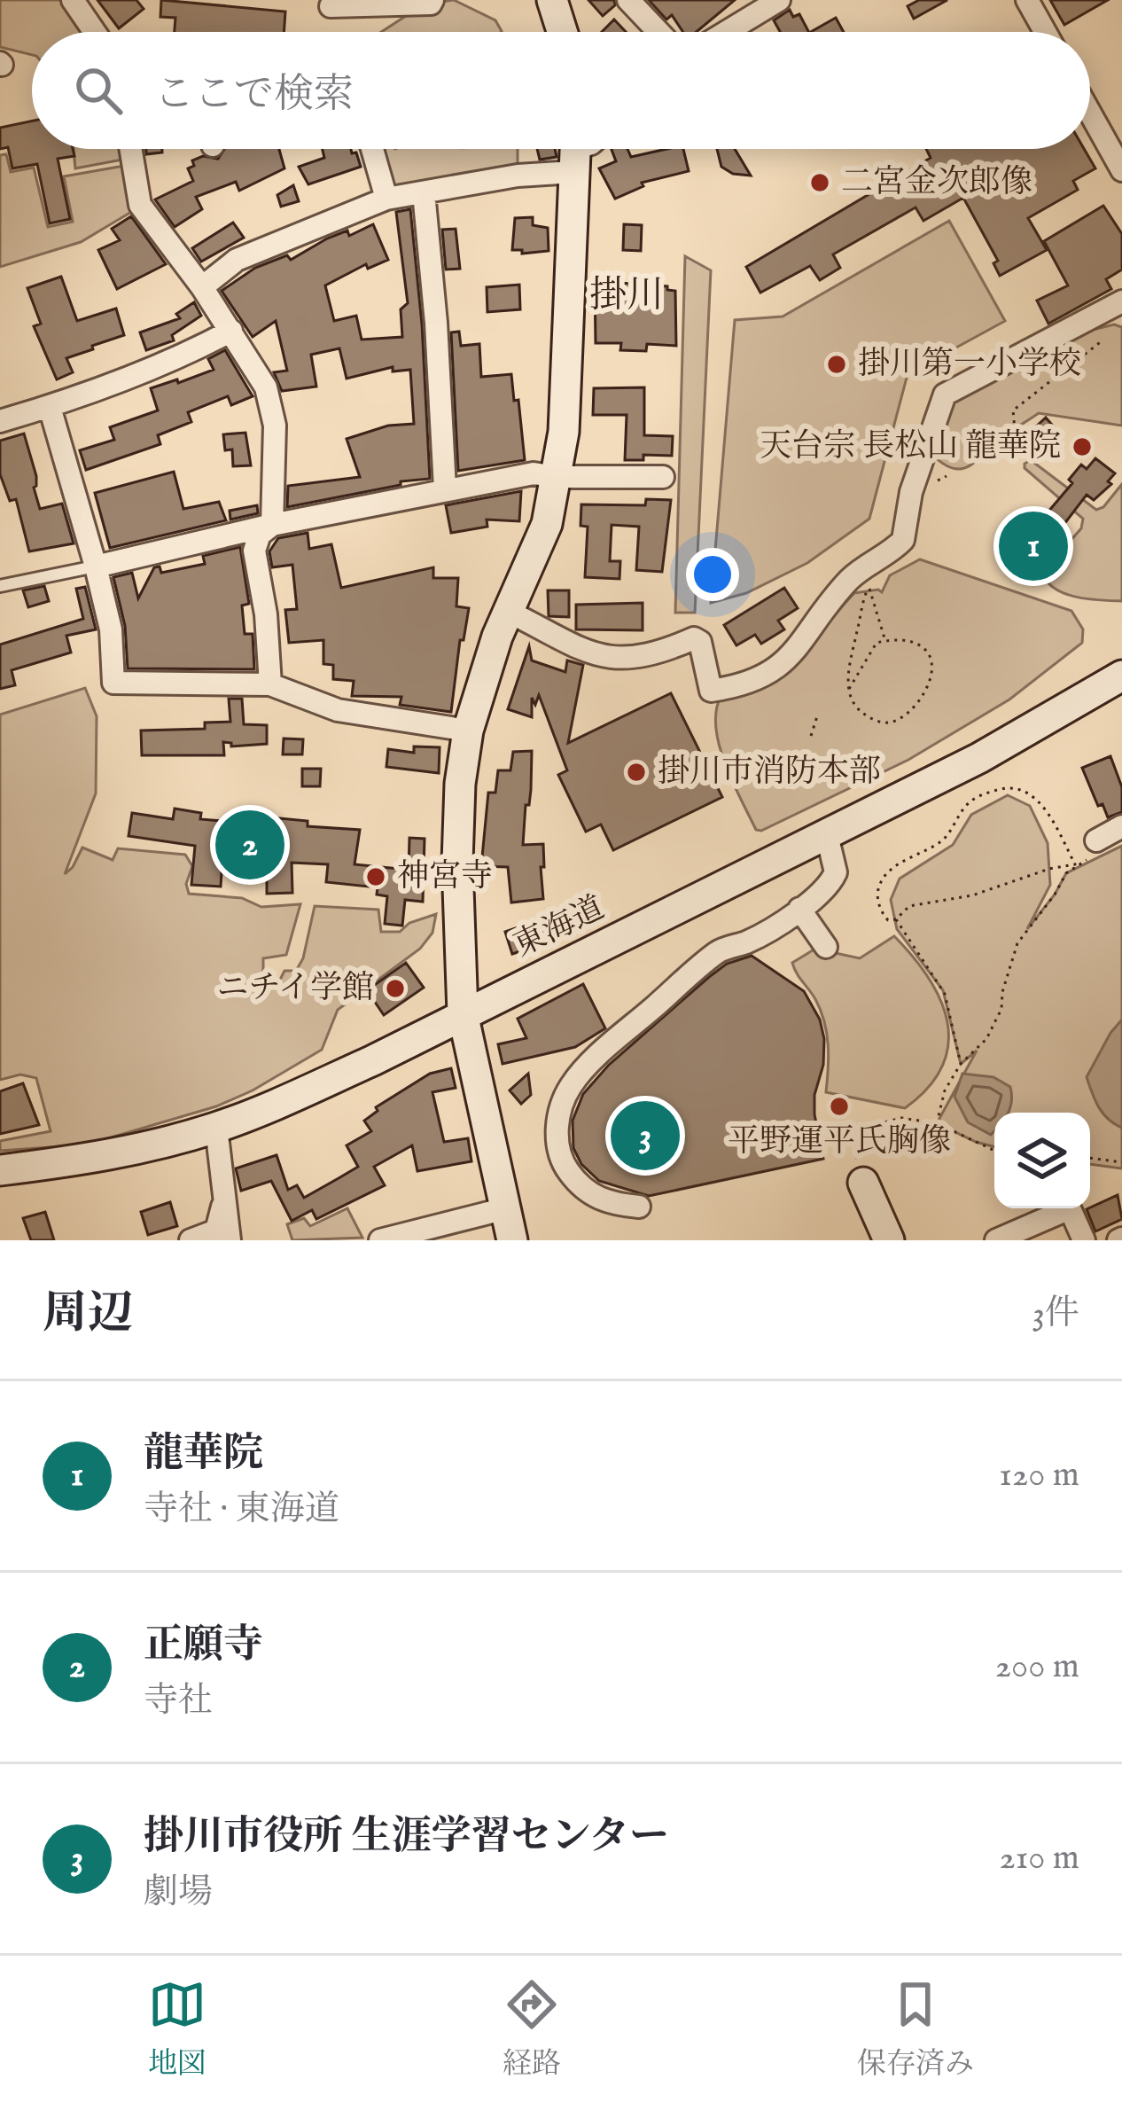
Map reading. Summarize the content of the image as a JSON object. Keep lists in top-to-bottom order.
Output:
{
  "streets": {
    "main road": ["東海道"]
  },
  "districts": ["掛川"],
  "places": [
    "二宮金次郎像",
    "掛川第一小学校",
    "天台宗 長松山 龍華院",
    "掛川市消防本部",
    "神宮寺",
    "ニチイ学館",
    "平野運平氏胸像"
  ],
  "page": {
    "search": "ここで検索",
    "pins": ["1", "2", "3"],
    "heading": ["周辺", "3件"],
    "list": [
      {
        "mark": "1",
        "name": "龍華院",
        "note": "寺社 · 東海道",
        "value": "120 m"
      },
      {
        "mark": "2",
        "name": "正願寺",
        "note": "寺社",
        "value": "200 m"
      },
      {
        "mark": "3",
        "name": "掛川市役所 生涯学習センター",
        "note": "劇場",
        "value": "210 m"
      }
    ],
    "nav": ["地図", "経路", "保存済み"]
  }
}
